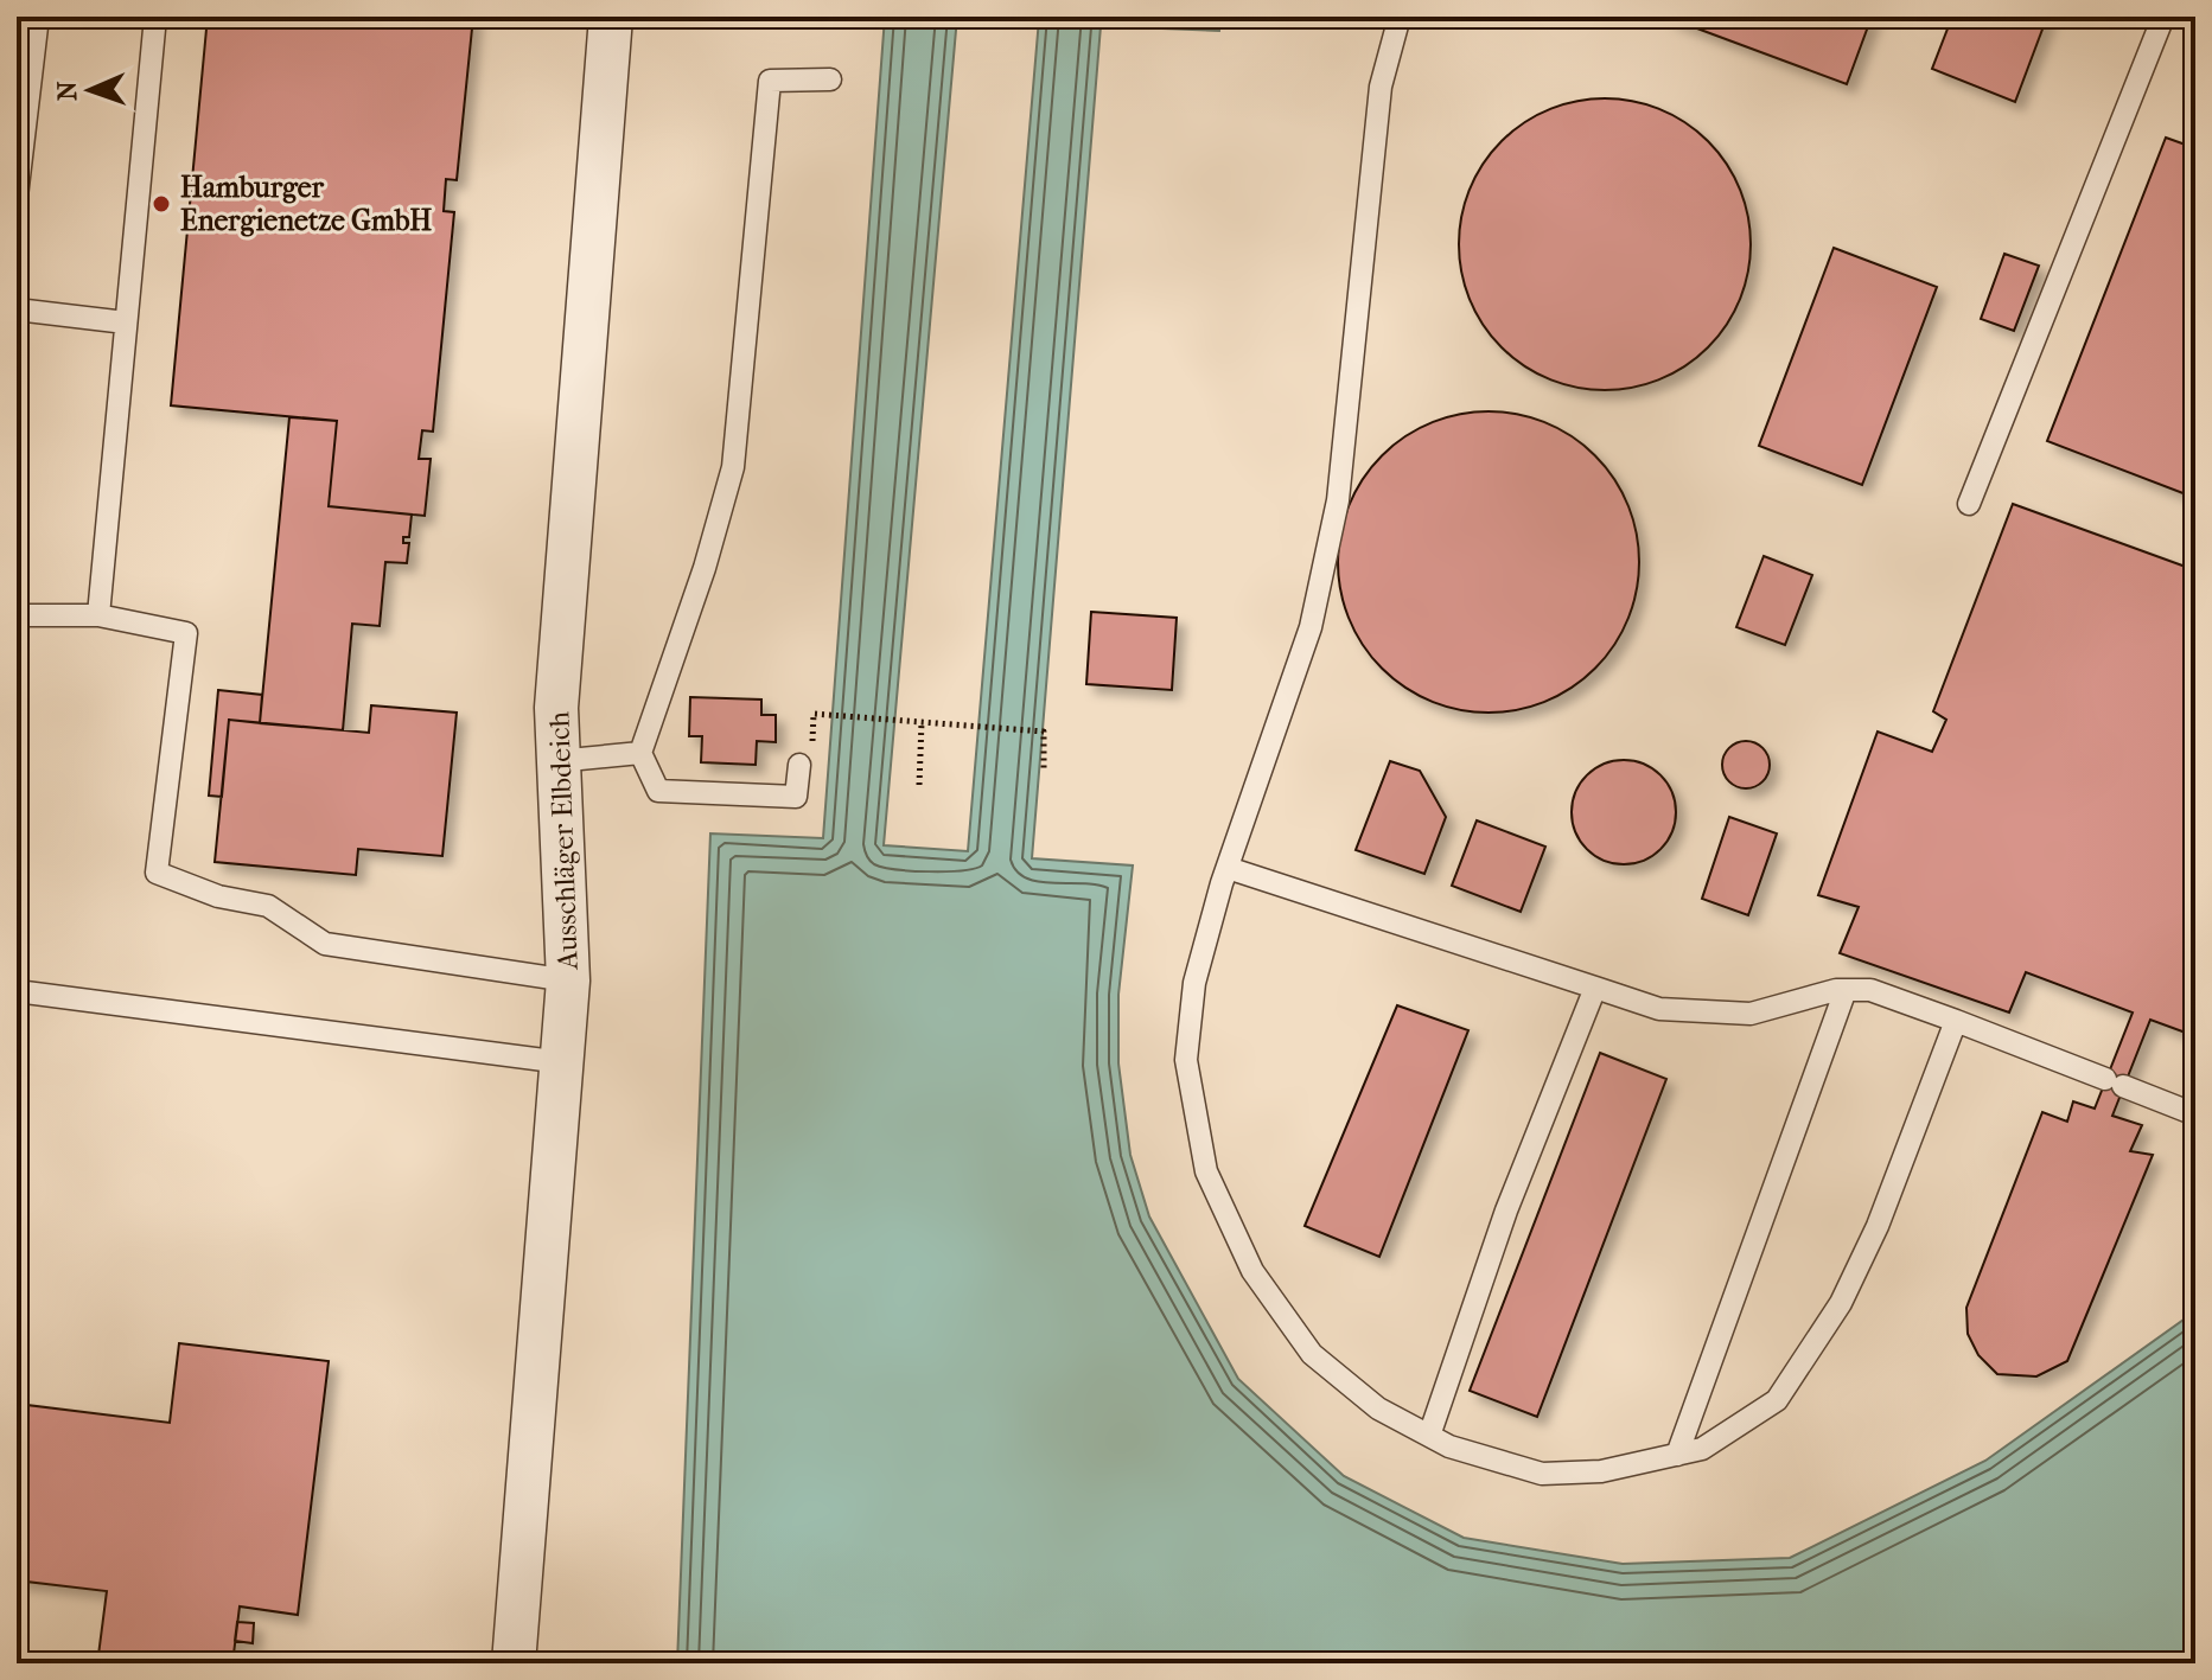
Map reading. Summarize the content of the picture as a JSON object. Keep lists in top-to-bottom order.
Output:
{
  "streets": {
    "street": ["Ausschläger Elbdeich"]
  },
  "places": ["Hamburger Energienetze GmbH"],
  "north": "left"
}
